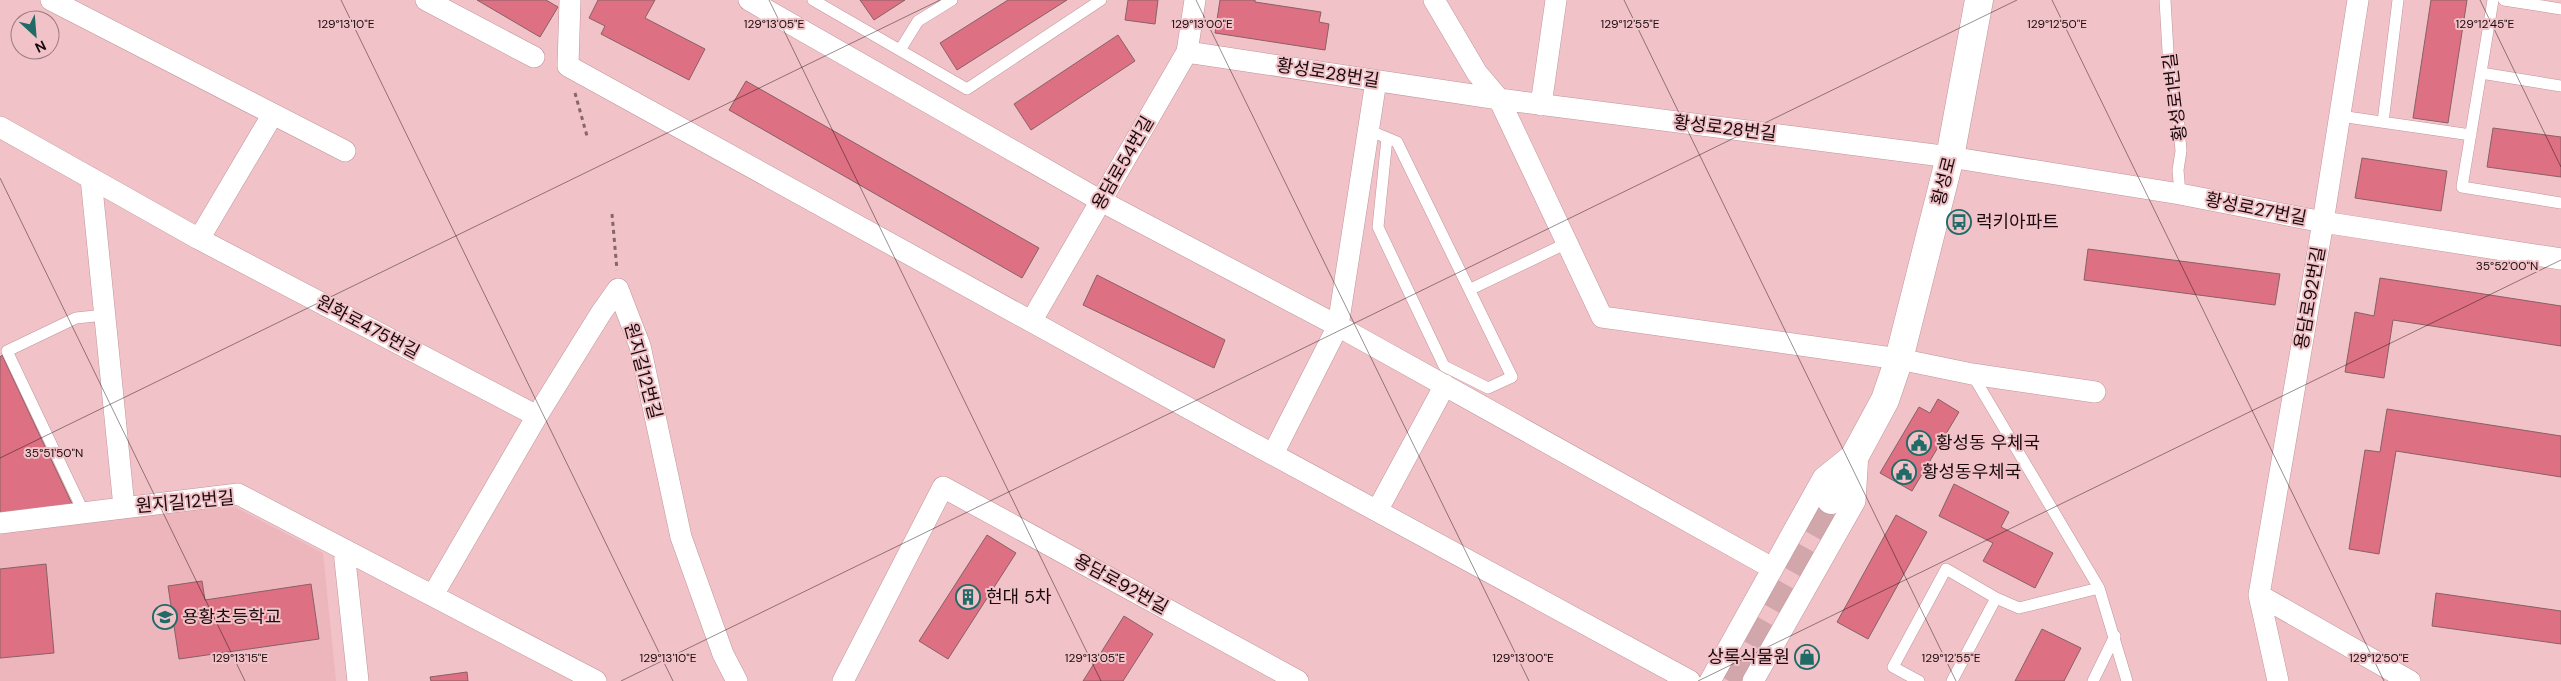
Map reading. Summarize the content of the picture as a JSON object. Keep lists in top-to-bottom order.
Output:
{
  "streets": {
    "street": [
      "황성로28번길",
      "용담로54번길",
      "황성로",
      "황성로27번길",
      "용담로92번길",
      "원화로475번길",
      "원지길12번길"
    ],
    "lane": ["황성로1번길"]
  },
  "crossings": [
    ["황성로28번길", "용담로54번길"],
    ["황성로28번길", "황성로"],
    ["황성로28번길", "황성로27번길"],
    ["황성로1번길", "황성로27번길"],
    ["황성로", "황성로27번길"],
    ["황성로27번길", "용담로92번길"],
    ["원화로475번길", "원지길12번길"]
  ],
  "places": {
    "bus stop": ["럭키아파트"],
    "public building": ["황성동 우체국", "황성동우체국"],
    "building": ["현대 5차"],
    "school or university": ["용황초등학교"],
    "shop": ["상록식물원"]
  },
  "north": "bottom right",
  "coordinates": [
    "129°13'10\"E",
    "129°13'05\"E",
    "129°12'55\"E",
    "129°12'50\"E",
    "129°12'45\"E",
    "129°13'00\"E",
    "35°52'00\"N",
    "35°51'50\"N",
    "129°13'15\"E"
  ]
}
